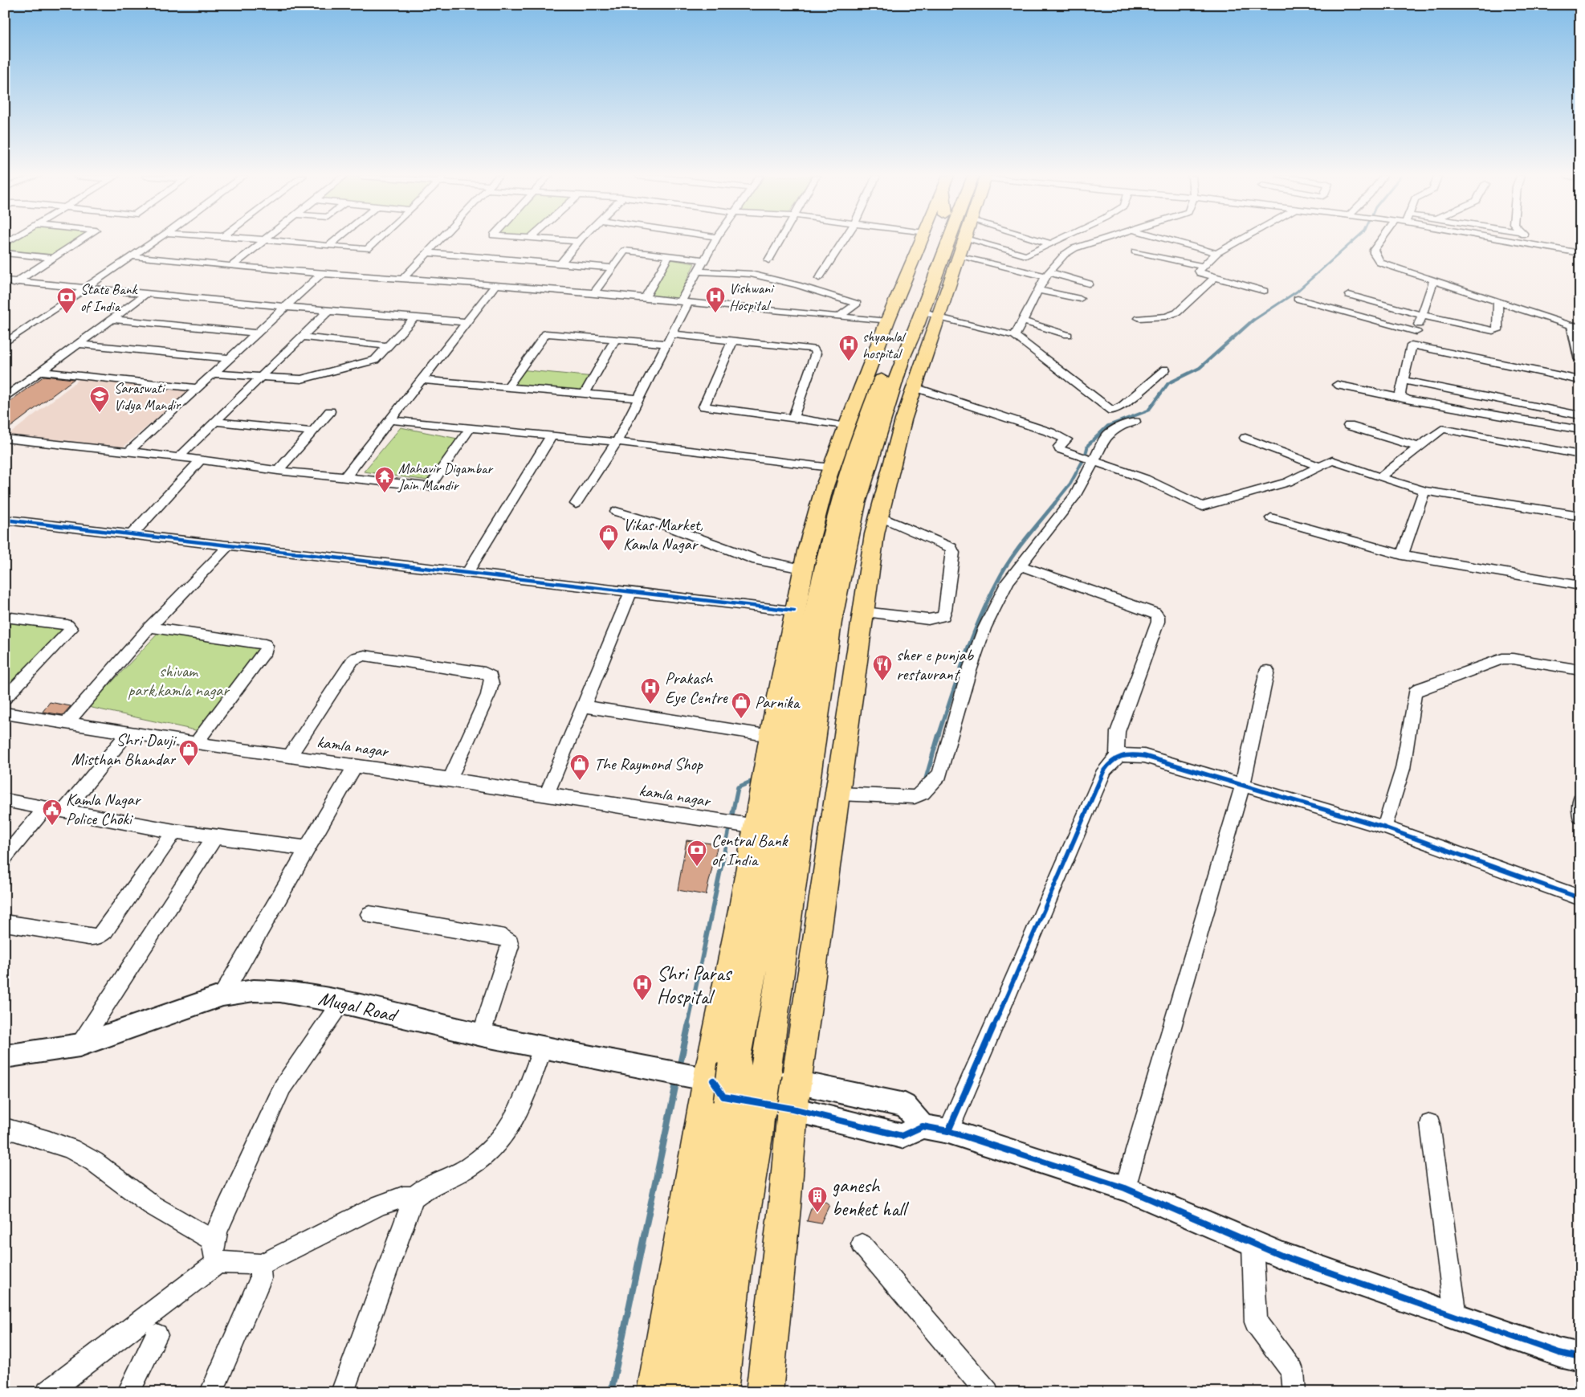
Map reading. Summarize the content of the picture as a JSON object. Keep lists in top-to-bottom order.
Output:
{
  "streets": {
    "street": ["kamla nagar", "Mugal Road"]
  },
  "parks": ["shivam park,kamla nagar"],
  "places": {
    "hospital": [
      "Vishwani Hospital",
      "shyamlal hospital",
      "Prakash Eye Centre",
      "Shri Paras Hospital"
    ],
    "bank": ["State Bank of India", "Central Bank of India"],
    "school or university": ["Saraswati Vidya Mandir"],
    "temple": ["Mahavir Digambar Jain Mandir"],
    "shop": [
      "Vikas Market, Kamla Nagar",
      "Parnika",
      "Shri Dauji Misthan Bhandar",
      "The Raymond Shop"
    ],
    "restaurant": ["sher e punjab restaurant"],
    "public building": ["Kamla Nagar Police Choki"],
    "building": ["ganesh benket hall"]
  }
}
